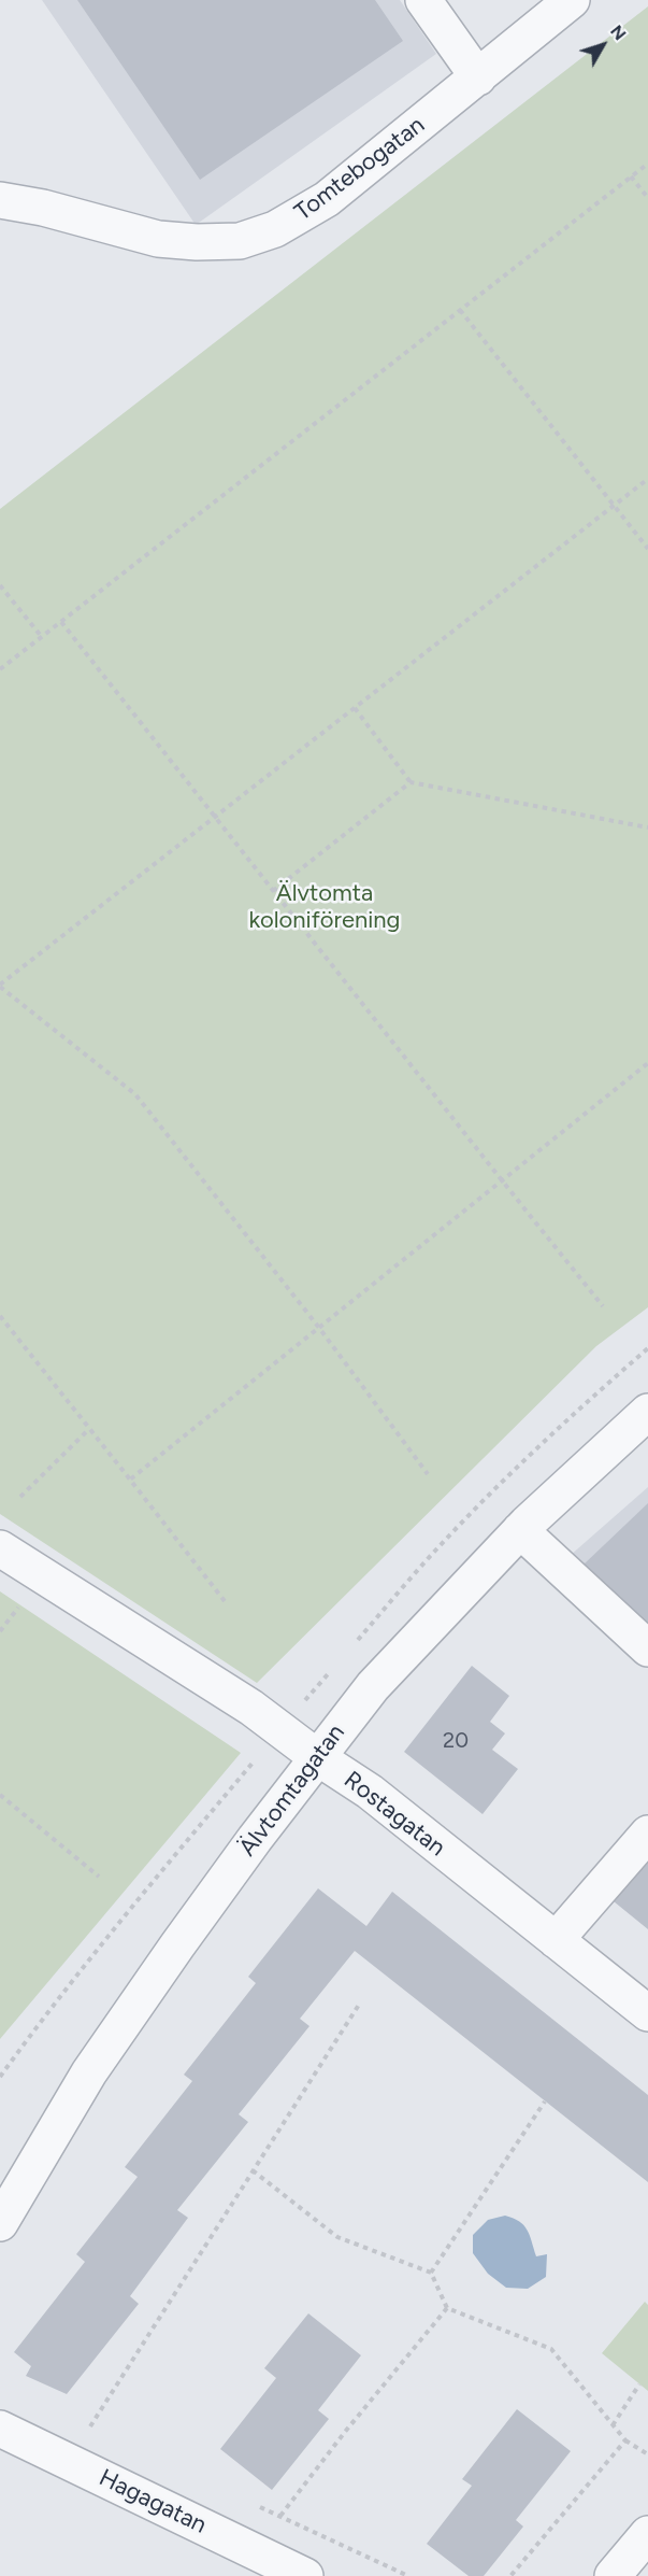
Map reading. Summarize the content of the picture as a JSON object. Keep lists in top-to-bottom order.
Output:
{
  "streets": {
    "street": [
      "Tomtebogatan",
      "Älvtomtagatan",
      "Rostagatan",
      "Hagagatan"
    ]
  },
  "crossings": [
    ["Älvtomtagatan", "Rostagatan"]
  ],
  "parks": ["Älvtomta koloniförening"],
  "house_numbers": ["20"],
  "north": "top right"
}
